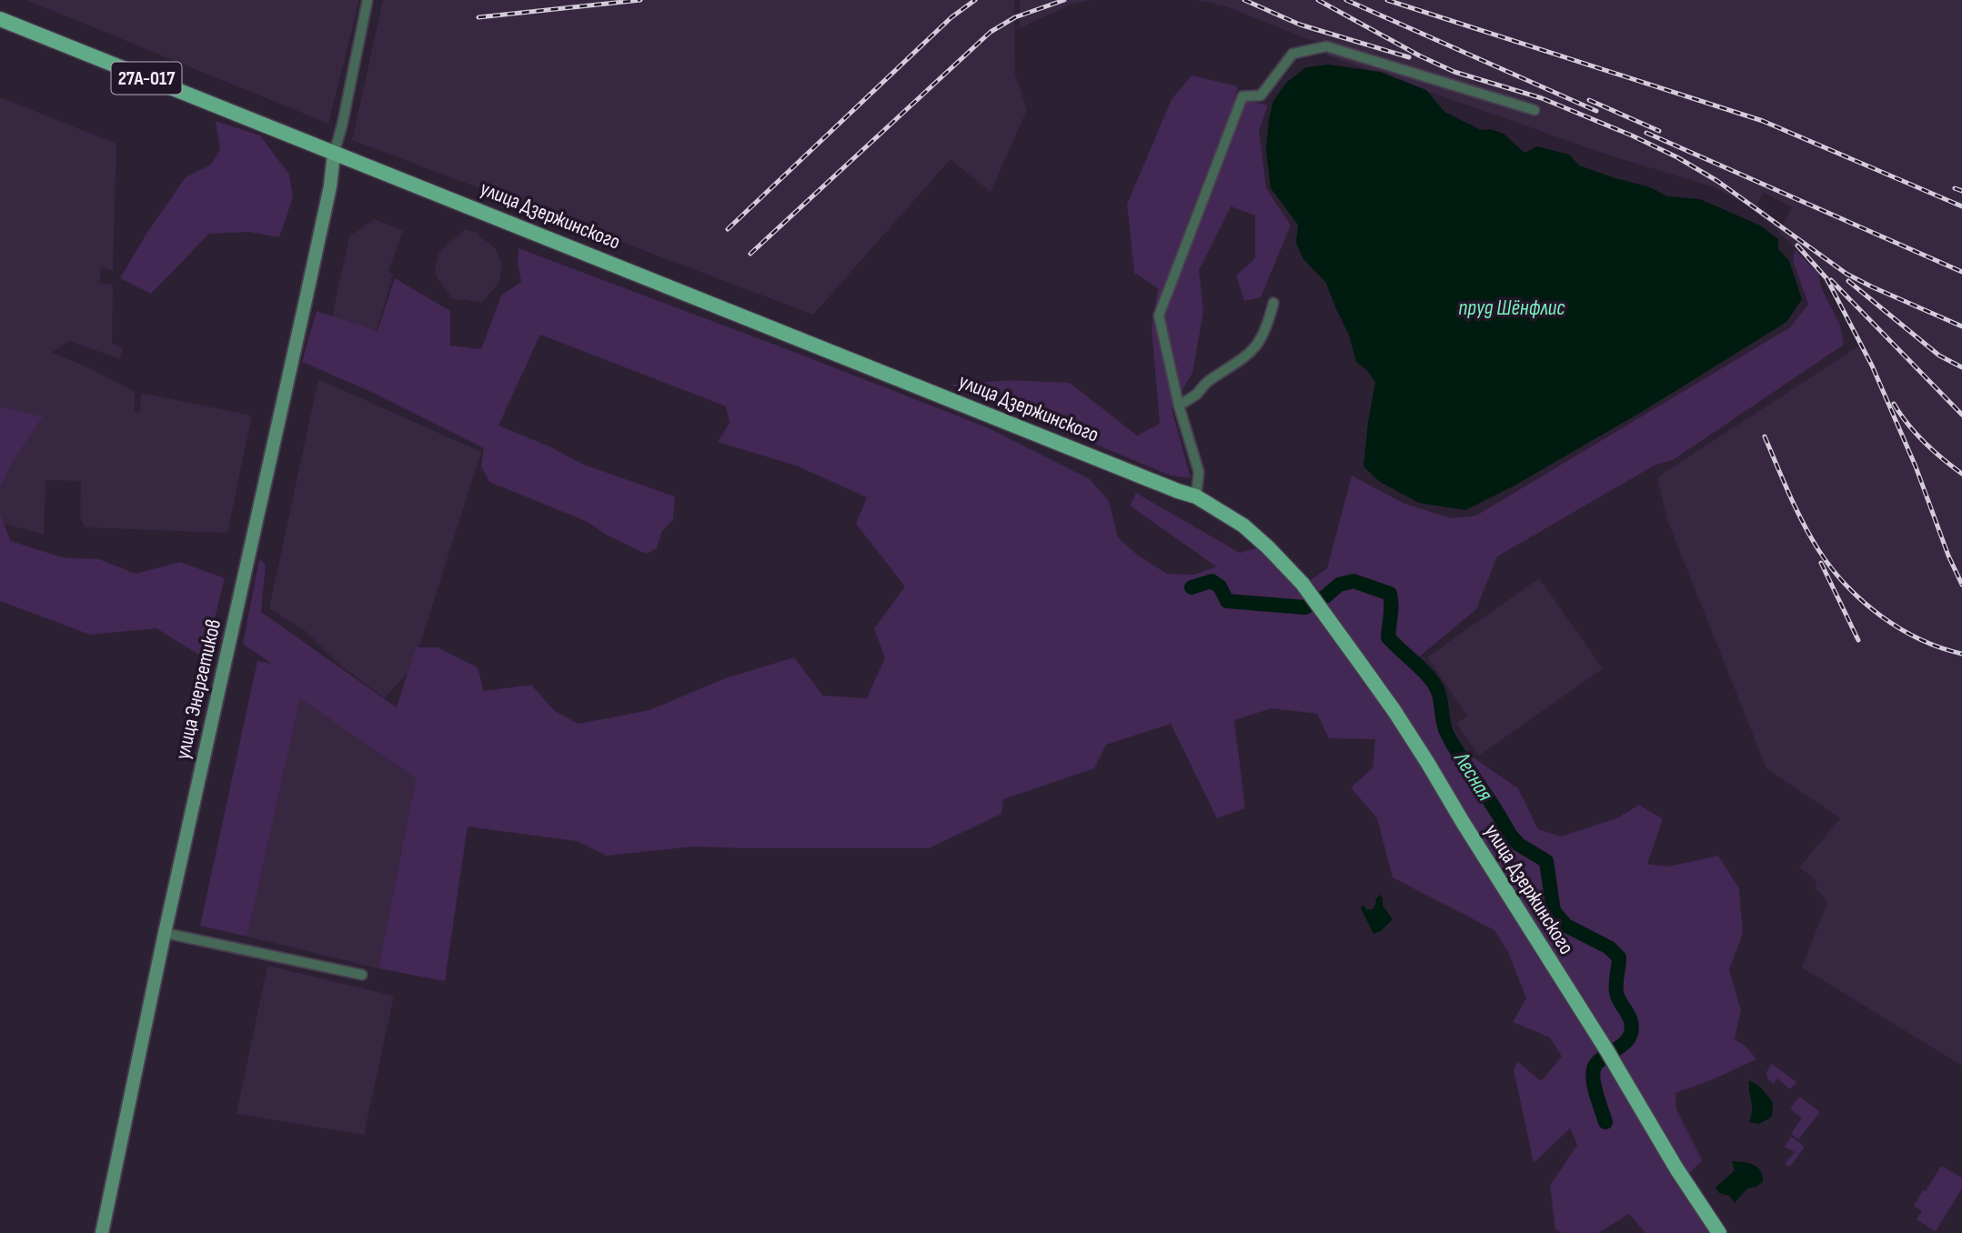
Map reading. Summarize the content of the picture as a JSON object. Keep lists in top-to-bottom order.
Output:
{
  "streets": {
    "main road": ["27А-017", "улица Дзержинского", "улица Энергетиков"]
  },
  "crossings": [
    ["улица Дзержинского", "улица Энергетиков"]
  ],
  "water": ["пруд Шёнфлис", "Лесная"]
}
